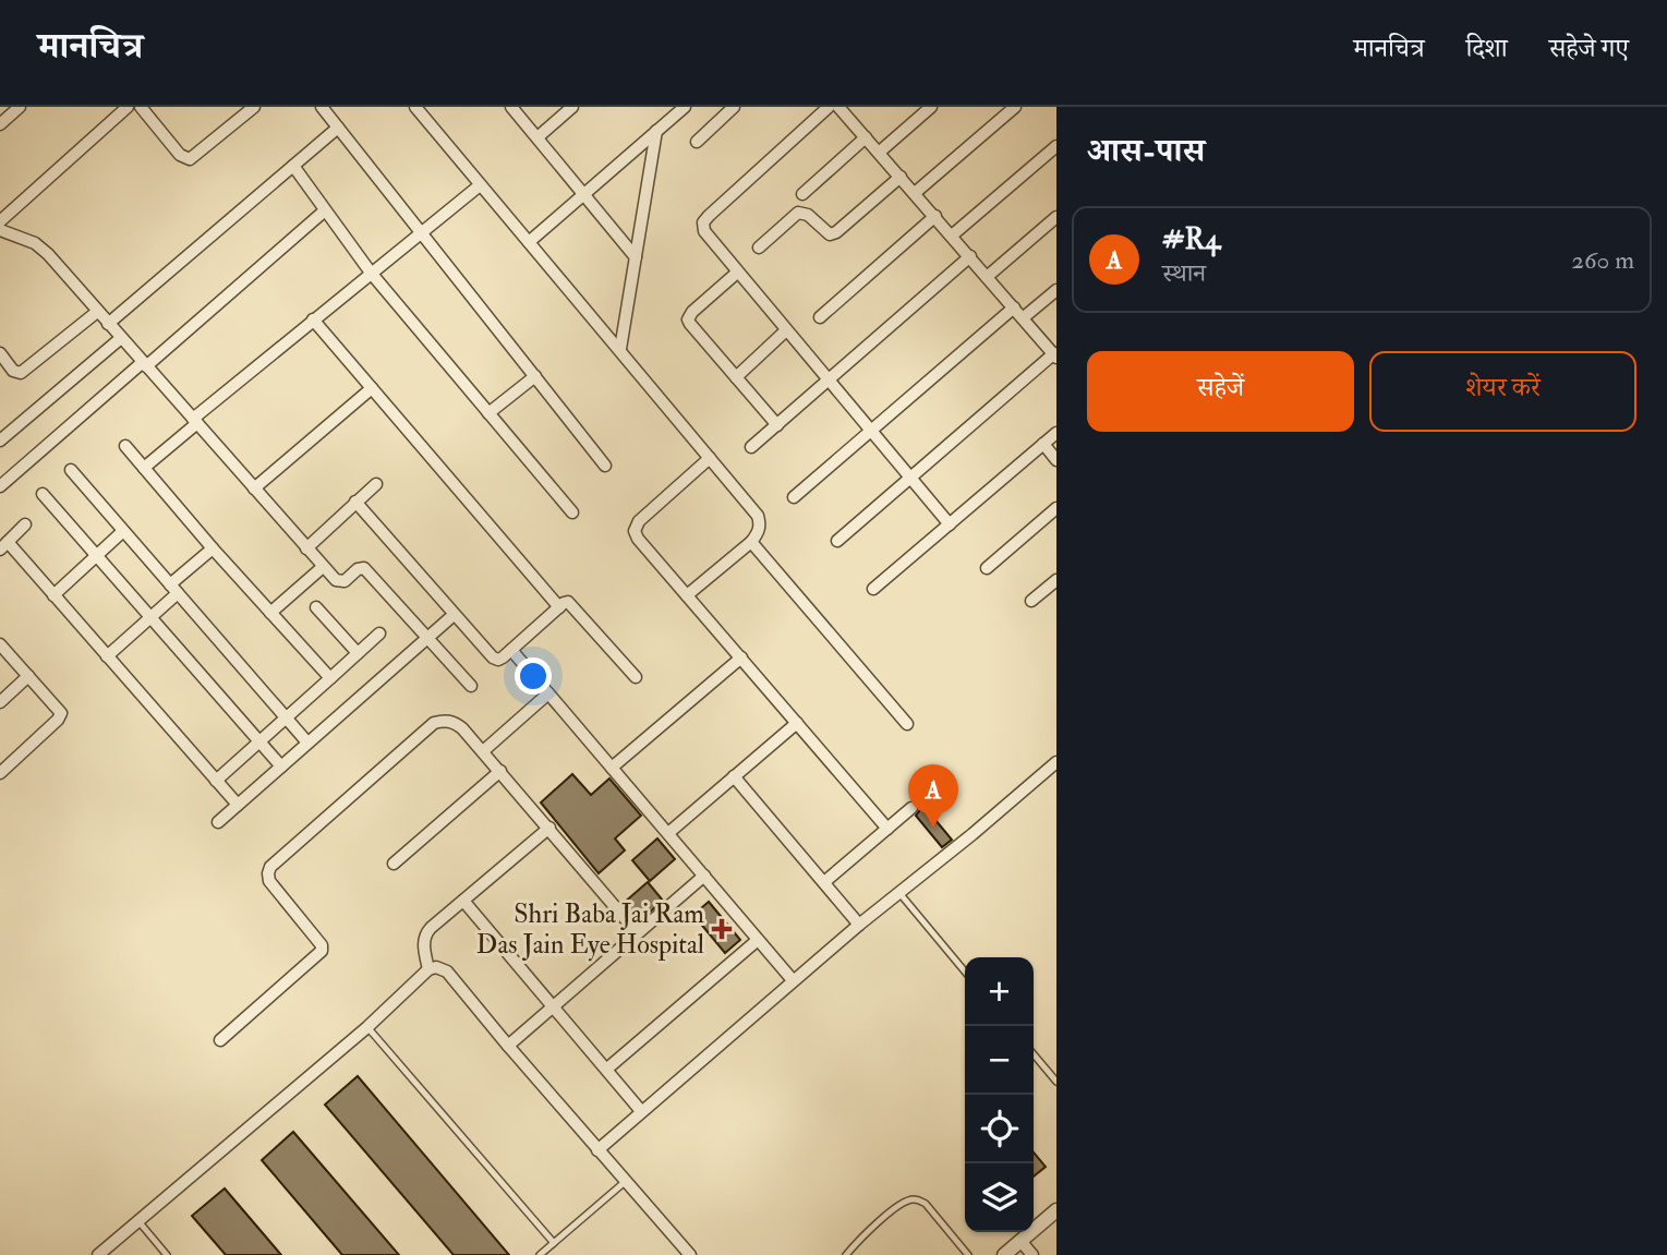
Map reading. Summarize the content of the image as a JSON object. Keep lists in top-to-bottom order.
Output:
{
  "places": {
    "health": ["Shri Baba Jai Ram Das Jain Eye Hospital"]
  },
  "page": {
    "header": "मानचित्र",
    "nav": ["मानचित्र", "दिशा", "सहेजे गए"],
    "heading": "आस-पास",
    "list": [
      {
        "mark": "A",
        "name": "#R4",
        "note": "स्थान",
        "value": "260 m"
      }
    ],
    "buttons": ["सहेजें", "शेयर करें"],
    "pins": "A",
    "map_buttons": ["+", "−"]
  }
}
